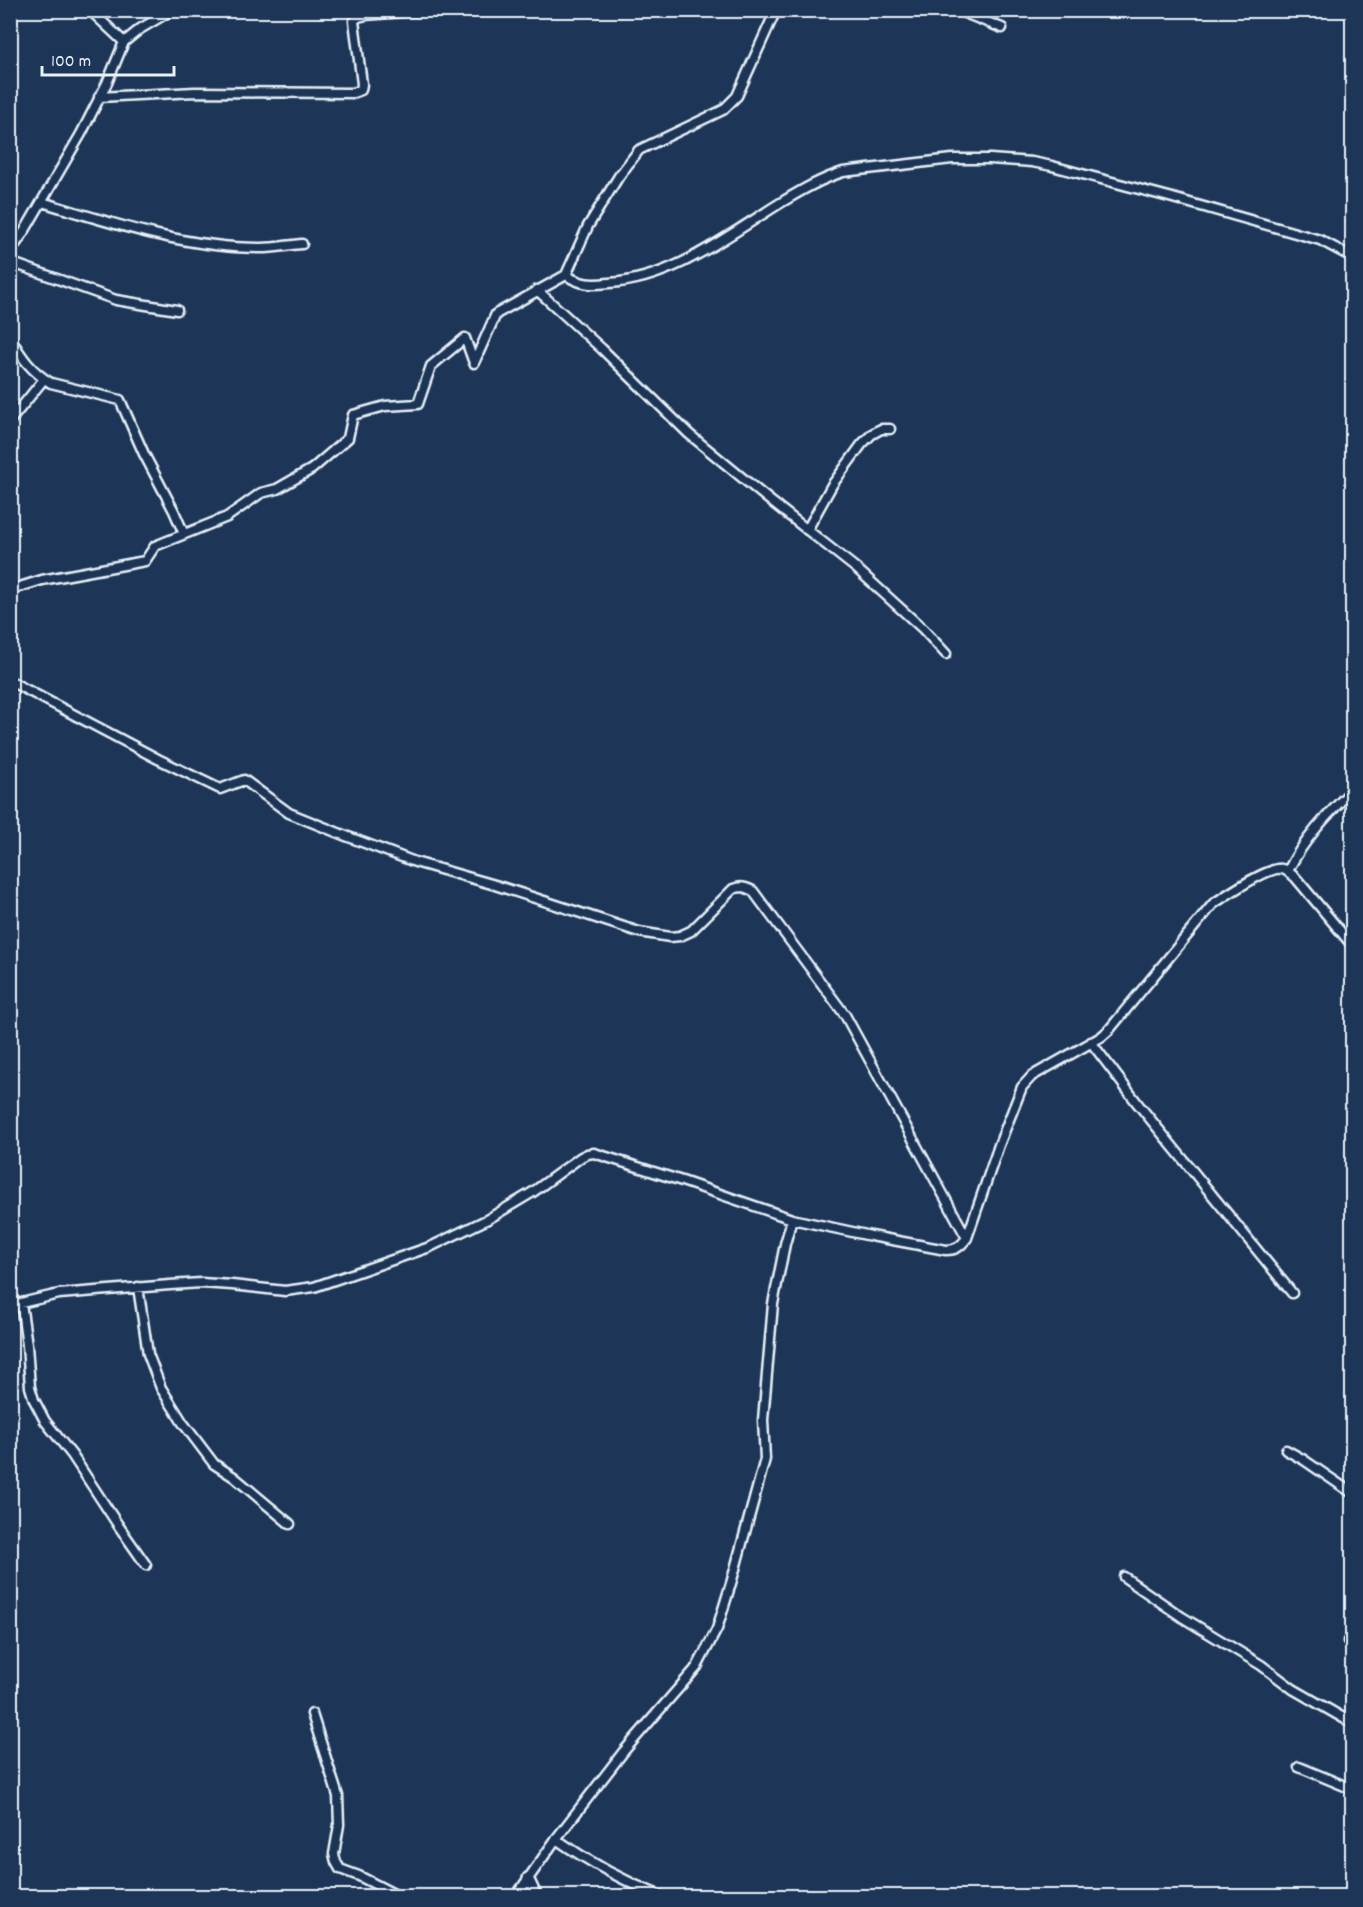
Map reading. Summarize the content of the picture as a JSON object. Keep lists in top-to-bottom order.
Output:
{
  "scale_bar": "100 m"
}
